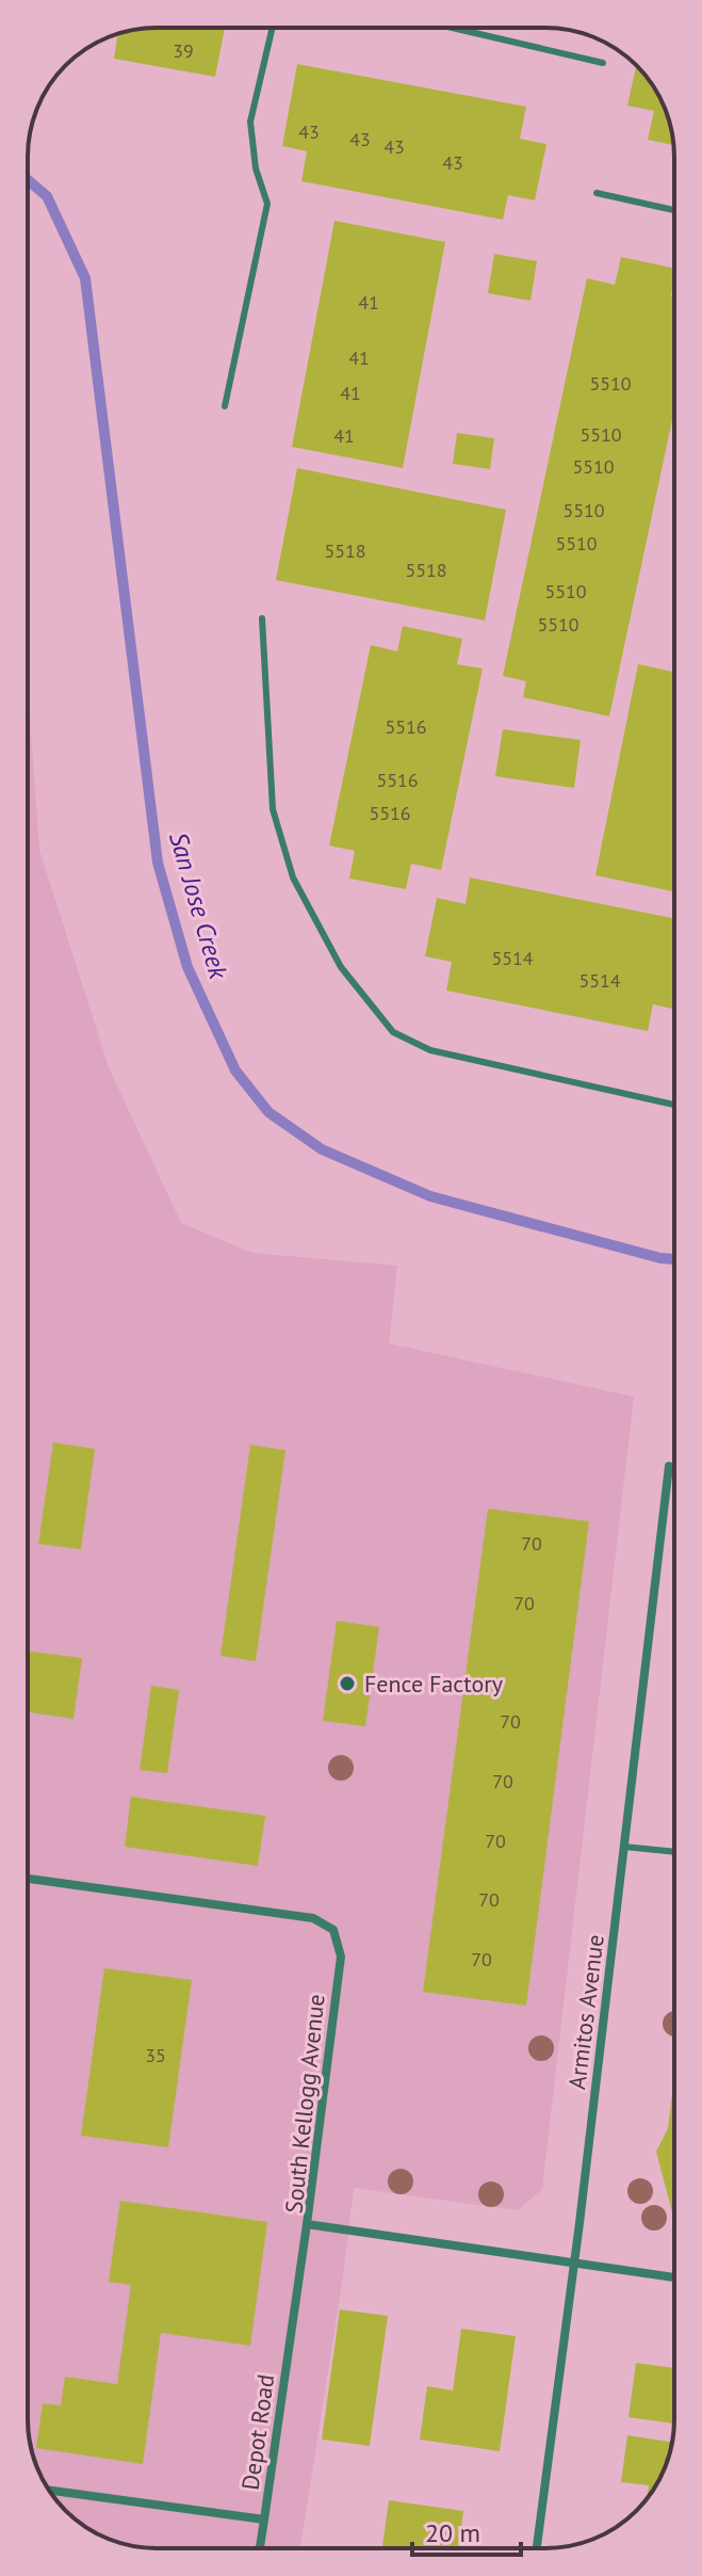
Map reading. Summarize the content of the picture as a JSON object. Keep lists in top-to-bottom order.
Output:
{
  "streets": {
    "street": ["Armitos Avenue", "South Kellogg Avenue", "Depot Road"]
  },
  "crossings": [
    ["Armitos Avenue", "South Kellogg Avenue"],
    ["South Kellogg Avenue", "Depot Road"]
  ],
  "water": ["San Jose Creek"],
  "places": ["Fence Factory"],
  "house_numbers": [
    "39",
    "43",
    "43",
    "43",
    "43",
    "41",
    "41",
    "5510",
    "41",
    "5510",
    "41",
    "5510",
    "5510",
    "5510",
    "5518",
    "5518",
    "5510",
    "5510",
    "5516",
    "5516",
    "5516",
    "5514",
    "5514",
    "70",
    "70",
    "70",
    "70",
    "70",
    "70",
    "70",
    "35"
  ],
  "scale_bar": "20 m"
}
